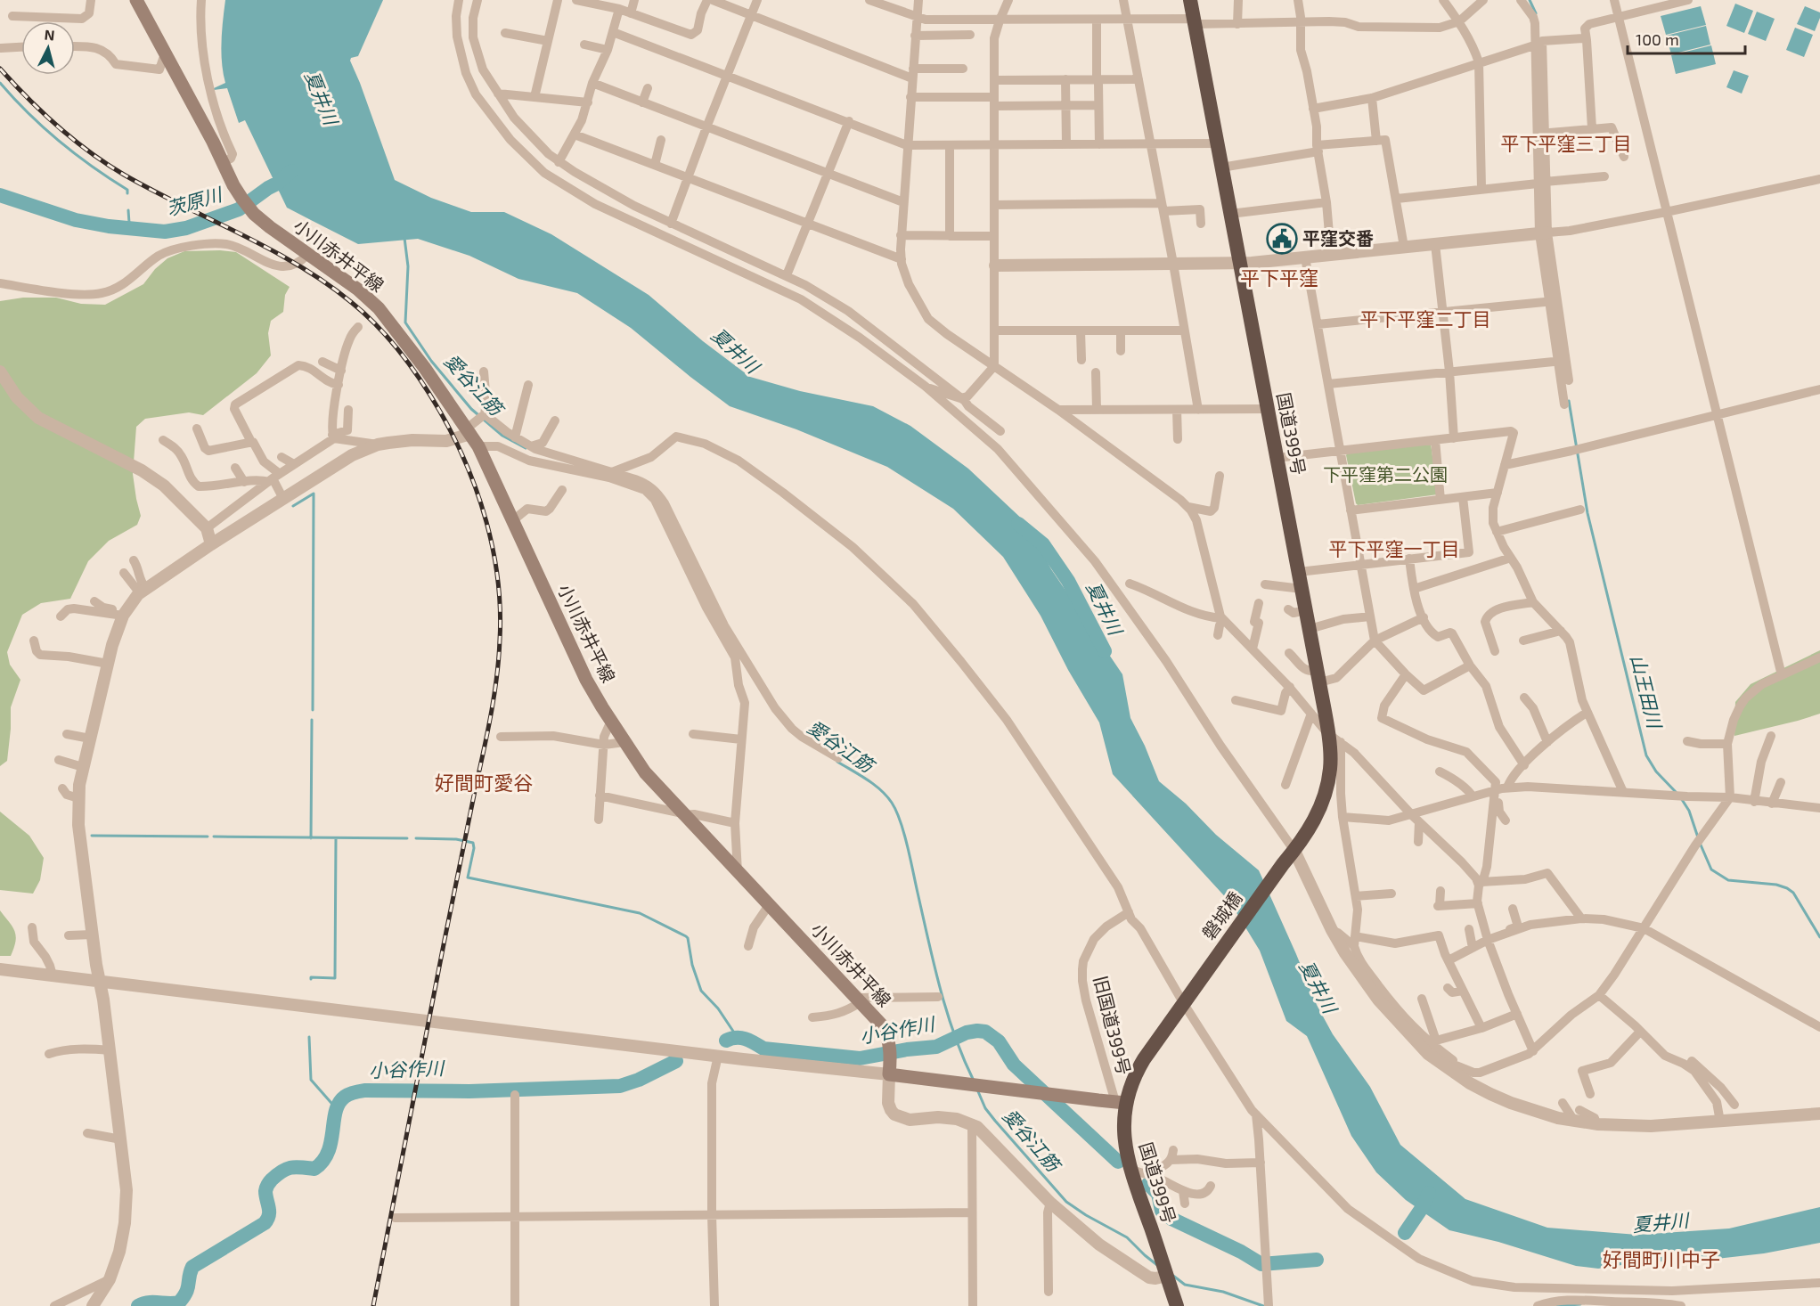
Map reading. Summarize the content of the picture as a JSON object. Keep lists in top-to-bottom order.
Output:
{
  "streets": {
    "highway": ["国道399号", "磐城橋"],
    "main road": ["小川赤井平線"],
    "street": ["旧国道399号"]
  },
  "crossings": [
    ["国道399号", "磐城橋"],
    ["国道399号", "旧国道399号"]
  ],
  "districts": [
    "平下平窪三丁目",
    "平下平窪",
    "平下平窪二丁目",
    "平下平窪一丁目",
    "好間町愛谷",
    "好間町川中子"
  ],
  "water": [
    "夏井川",
    "茨原川",
    "愛谷江筋",
    "山王田川",
    "小谷作川"
  ],
  "parks": ["下平窪第二公園"],
  "places": {
    "public building": ["平窪交番"]
  },
  "scale_bar": "100 m",
  "north": "top"
}
